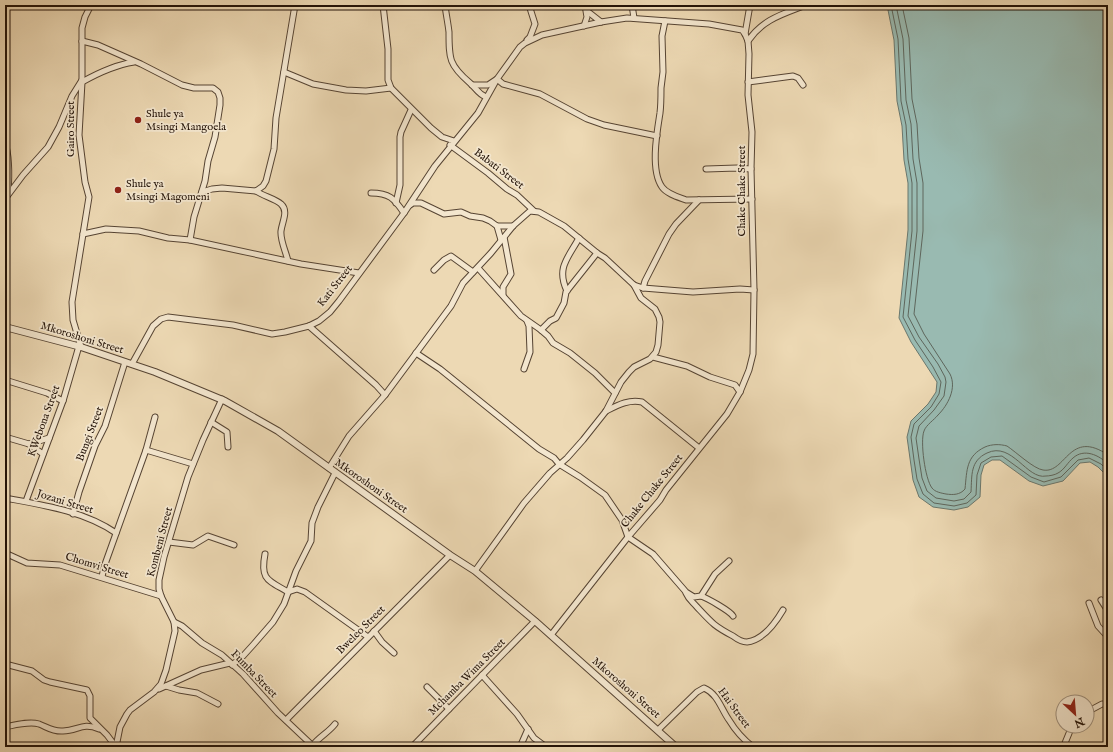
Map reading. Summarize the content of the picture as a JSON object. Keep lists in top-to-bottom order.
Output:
{
  "streets": {
    "street": [
      "Gairo Street",
      "Babati Street",
      "Chake Chake Street",
      "Kati Street",
      "Mkoroshoni Street",
      "KWebona Street",
      "Bungi Street",
      "Jozani Street",
      "Kombeni Street",
      "Chomvi Street",
      "Bweleo Street",
      "Fumba Street",
      "Mchamba Wima Street",
      "Hai Street"
    ]
  },
  "crossings": [
    ["Gairo Street", "Mkoroshoni Street"],
    ["Gairo Street", "KWebona Street"],
    ["Babati Street", "Kati Street"],
    ["Chake Chake Street", "Mkoroshoni Street"],
    ["Kati Street", "Mkoroshoni Street"],
    ["Mkoroshoni Street", "KWebona Street"],
    ["Mkoroshoni Street", "Bungi Street"],
    ["Mkoroshoni Street", "Kombeni Street"],
    ["Mkoroshoni Street", "Bweleo Street"],
    ["Mkoroshoni Street", "Mchamba Wima Street"],
    ["Mkoroshoni Street", "Hai Street"],
    ["KWebona Street", "Jozani Street"],
    ["Bungi Street", "Jozani Street"],
    ["Kombeni Street", "Chomvi Street"],
    ["Kombeni Street", "Fumba Street"],
    ["Bweleo Street", "Fumba Street"]
  ],
  "places": ["Shule ya Msingi Mangoela", "Shule ya Msingi Magomeni"],
  "north": "bottom right"
}
